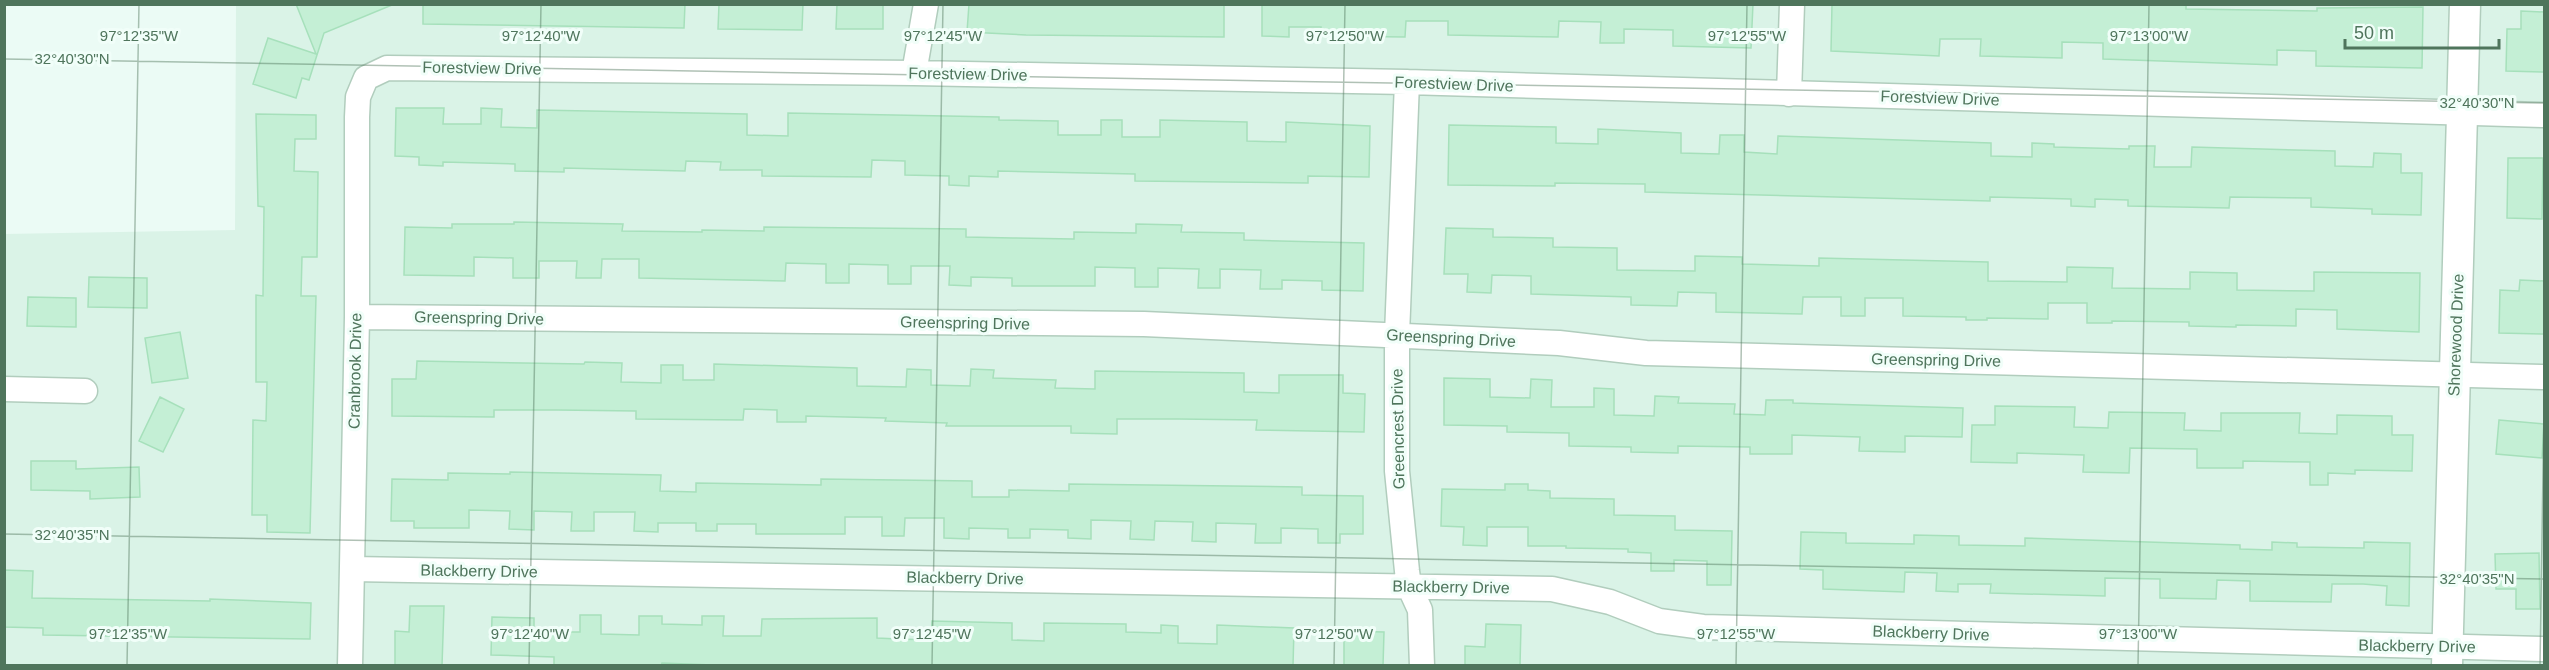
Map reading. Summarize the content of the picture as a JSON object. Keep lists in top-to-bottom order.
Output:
{
  "streets": {
    "street": [
      "Forestview Drive",
      "Greenspring Drive",
      "Shorewood Drive",
      "Cranbrook Drive",
      "Greencrest Drive",
      "Blackberry Drive"
    ]
  },
  "crossings": [
    ["Forestview Drive", "Shorewood Drive"],
    ["Forestview Drive", "Cranbrook Drive"],
    ["Forestview Drive", "Greencrest Drive"],
    ["Greenspring Drive", "Shorewood Drive"],
    ["Greenspring Drive", "Cranbrook Drive"],
    ["Greenspring Drive", "Greencrest Drive"],
    ["Shorewood Drive", "Blackberry Drive"],
    ["Cranbrook Drive", "Blackberry Drive"],
    ["Greencrest Drive", "Blackberry Drive"]
  ],
  "scale_bar": "50 m",
  "coordinates": [
    "97°12'35\"W",
    "97°12'40\"W",
    "97°12'45\"W",
    "97°12'50\"W",
    "97°12'55\"W",
    "97°13'00\"W",
    "32°40'30\"N",
    "32°40'35\"N"
  ]
}
